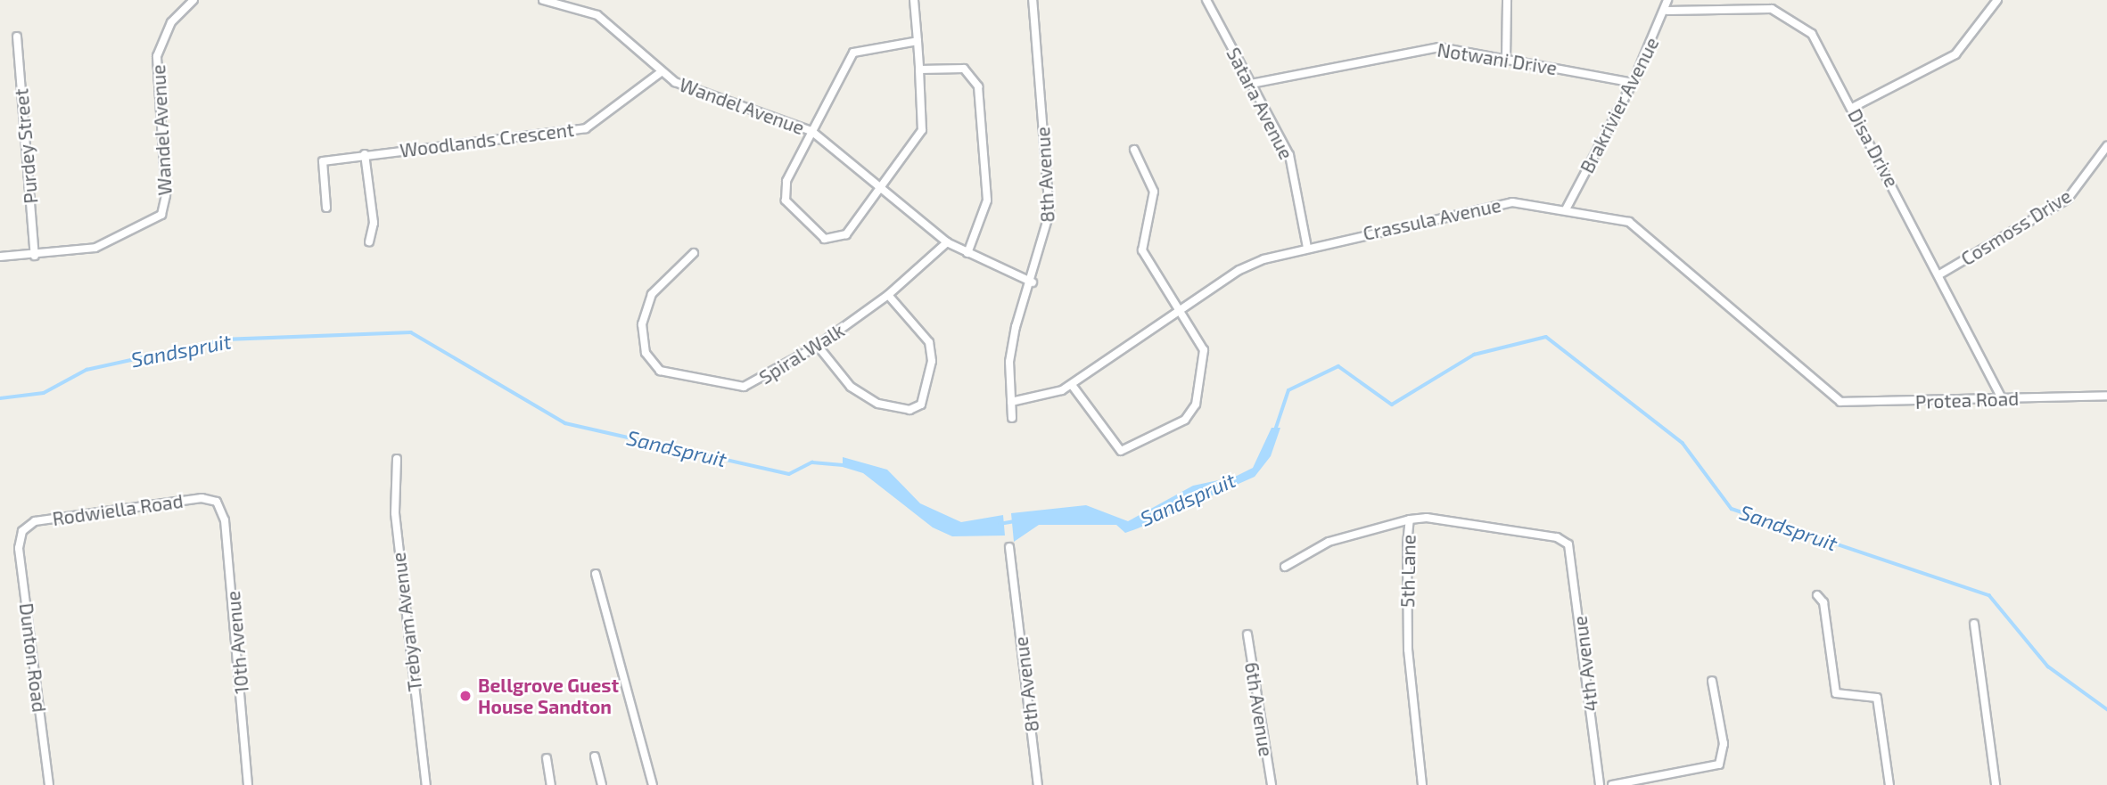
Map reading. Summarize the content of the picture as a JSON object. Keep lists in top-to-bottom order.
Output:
{
  "streets": {
    "street": [
      "Notwani Drive",
      "Satara Avenue",
      "Brakrivier Avenue",
      "Wandel Avenue",
      "Woodlands Crescent",
      "Purdey Street",
      "Disa Drive",
      "8th Avenue",
      "Crassula Avenue",
      "Cosmoss Drive",
      "Spiral Walk",
      "Protea Road",
      "Rodwiella Road",
      "5th Lane",
      "Trebyam Avenue",
      "10th Avenue",
      "Dunton Road",
      "4th Avenue",
      "6th Avenue"
    ]
  },
  "crossings": [
    ["Notwani Drive", "Satara Avenue"],
    ["Notwani Drive", "Brakrivier Avenue"],
    ["Satara Avenue", "Crassula Avenue"],
    ["Brakrivier Avenue", "Crassula Avenue"],
    ["Wandel Avenue", "Woodlands Crescent"],
    ["Wandel Avenue", "Purdey Street"],
    ["Wandel Avenue", "8th Avenue"],
    ["Wandel Avenue", "Spiral Walk"],
    ["Disa Drive", "Cosmoss Drive"],
    ["Disa Drive", "Protea Road"],
    ["8th Avenue", "Crassula Avenue"],
    ["Crassula Avenue", "Protea Road"],
    ["Rodwiella Road", "10th Avenue"],
    ["Rodwiella Road", "Dunton Road"],
    ["5th Lane", "4th Avenue"]
  ],
  "water": ["Sandspruit"],
  "places": ["Bellgrove Guest House Sandton"]
}
